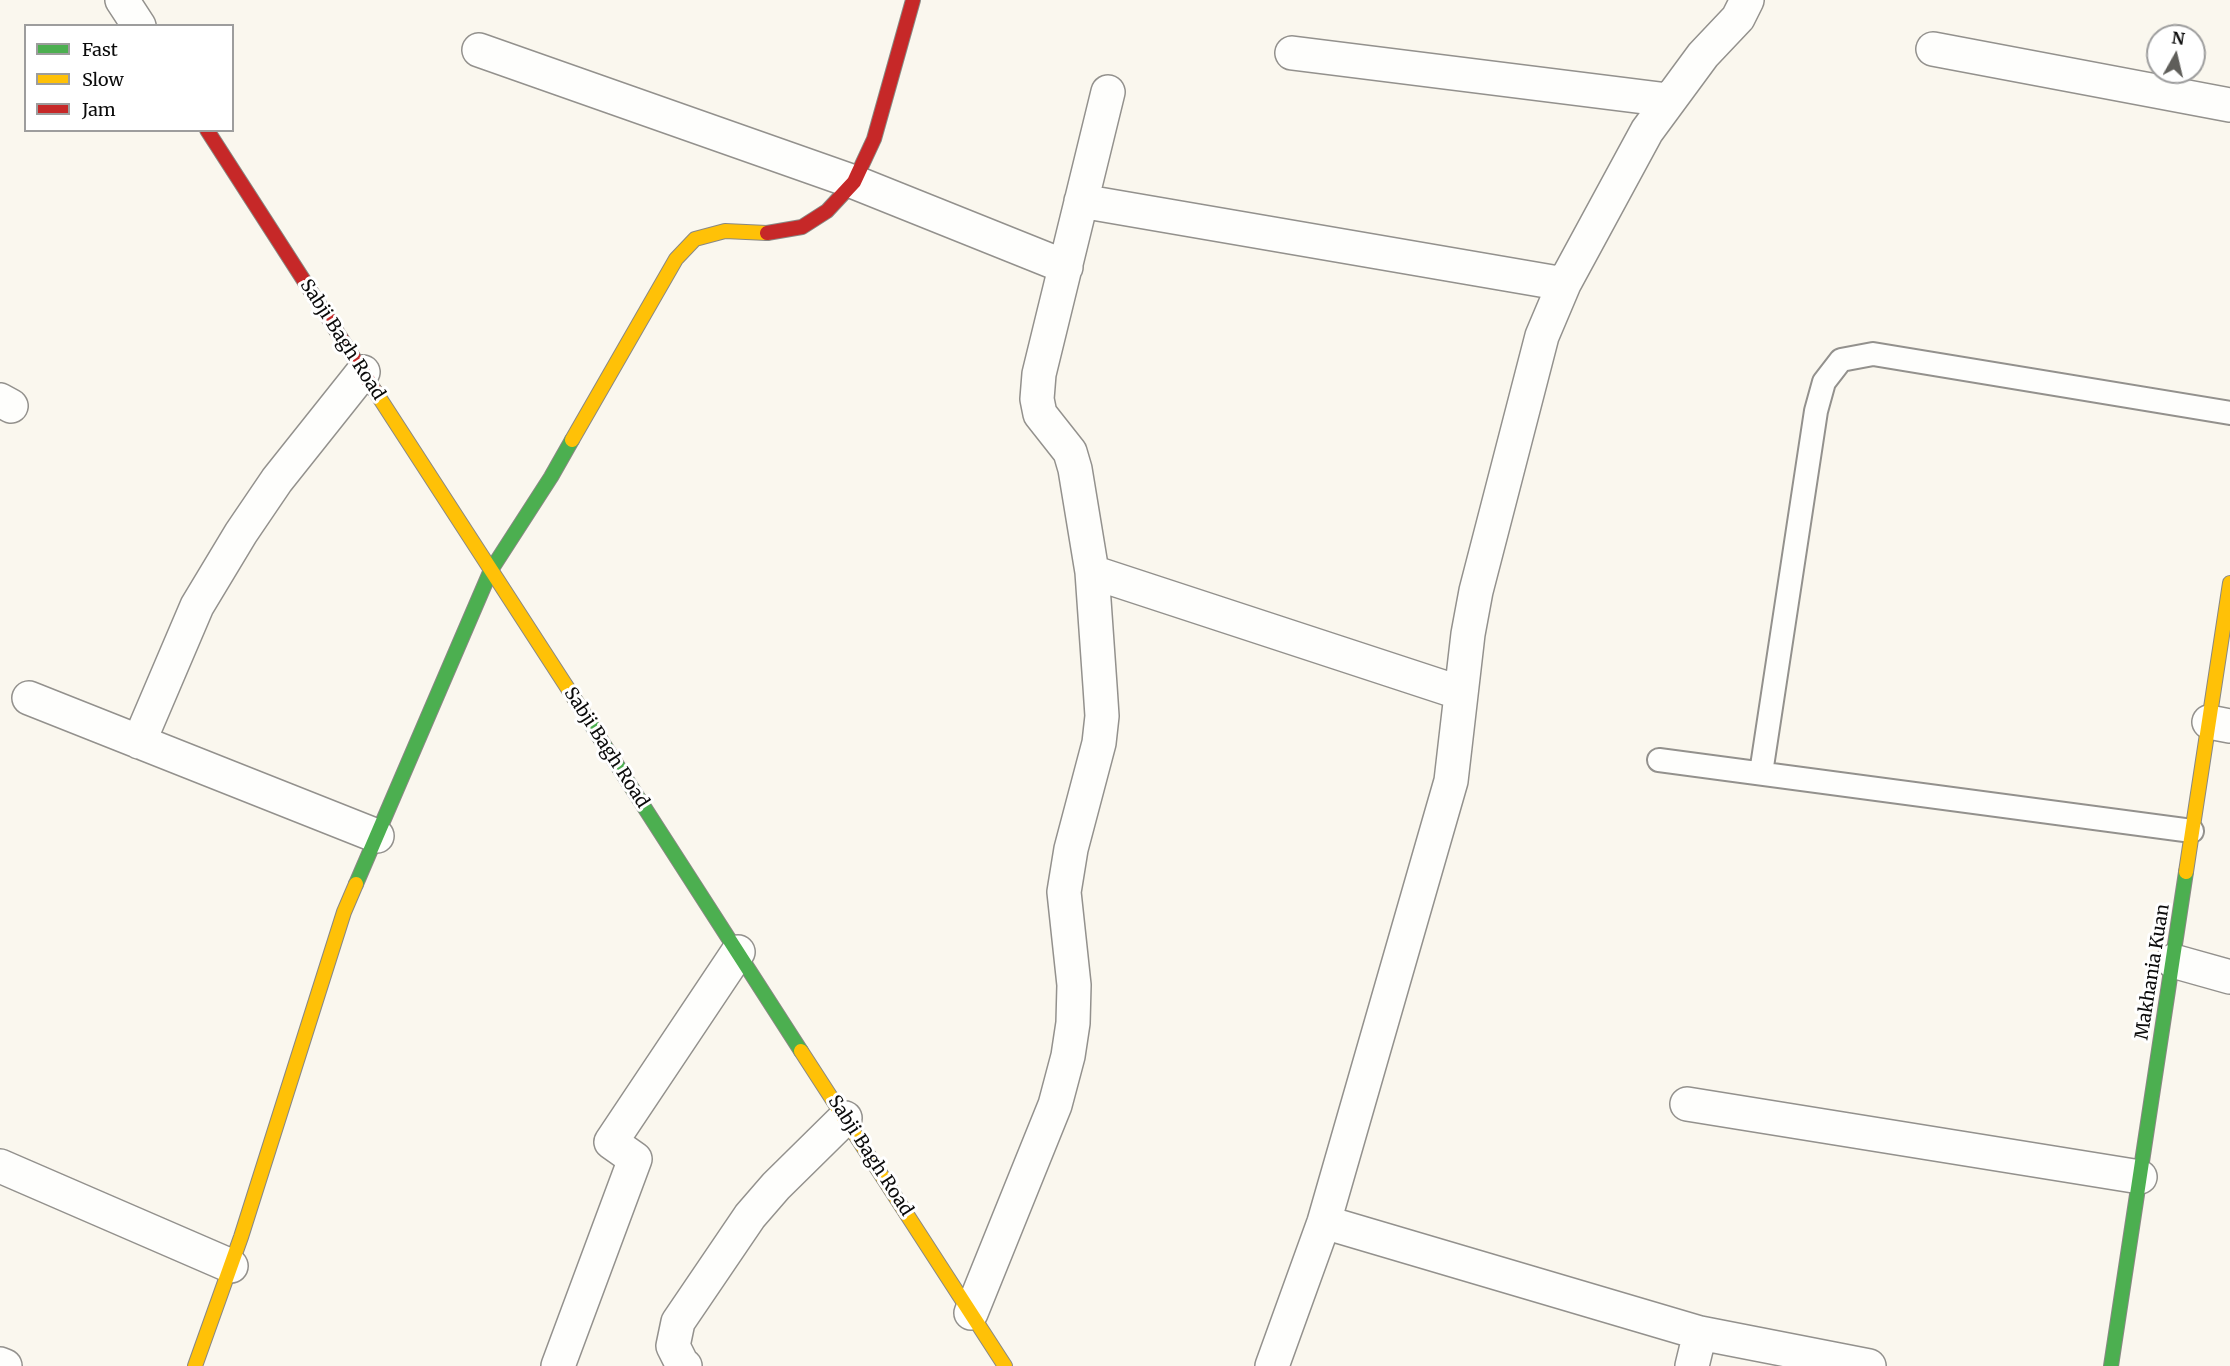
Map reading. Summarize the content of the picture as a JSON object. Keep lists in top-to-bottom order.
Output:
{
  "streets": {
    "street": ["Sabji Bagh Road", "Makhania Kuan"]
  },
  "legend": ["Fast", "Slow", "Jam"],
  "north": "top"
}
